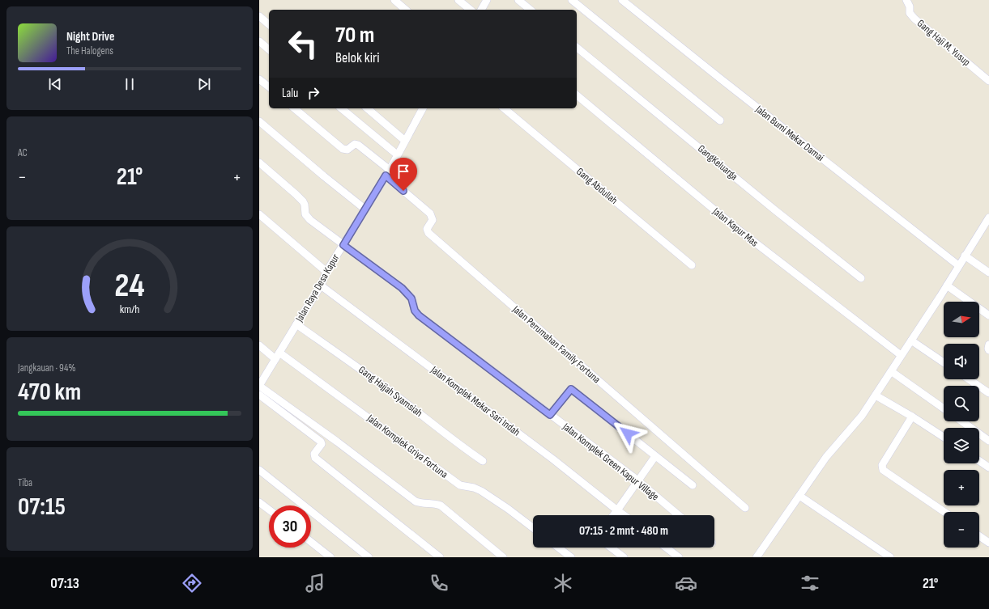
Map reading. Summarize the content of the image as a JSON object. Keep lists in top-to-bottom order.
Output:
{
  "streets": {
    "street": [
      "Gang Haji M. Yusup",
      "Jalan Bumi Mekar Damai",
      "GangKeluarga",
      "Gang Abdullah",
      "Jalan Kapur Mas",
      "Jalan Raya Desa Kapur",
      "Jalan Perumahan Family Fortuna",
      "Gang Hajjah Syamsiah",
      "Jalan Komplek Mekar Sari Indah",
      "Jalan Komplek Griya Fortuna",
      "Jalan Komplek Green Kapur Village"
    ]
  },
  "crossings": [
    ["Jalan Raya Desa Kapur", "Jalan Perumahan Family Fortuna"],
    ["Jalan Raya Desa Kapur", "Gang Hajjah Syamsiah"],
    ["Jalan Raya Desa Kapur", "Jalan Komplek Mekar Sari Indah"],
    ["Jalan Raya Desa Kapur", "Jalan Komplek Griya Fortuna"],
    ["Jalan Raya Desa Kapur", "Jalan Komplek Green Kapur Village"]
  ],
  "north": "right",
  "page": {
    "turn": ["70 m", "Belok kiri"],
    "song": ["Night Drive", "The Halogens"],
    "then": "Lalu",
    "tile": [
      "AC",
      ["Jangkauan · 94%", "470 km"],
      ["Tiba", "07:15"]
    ],
    "heat": ["−", "21°", "+"],
    "map_buttons": ["+", "−"],
    "limit": "30",
    "trip": "07:15 · 2 mnt · 480 m",
    "tabs": ["07:13", "21°"],
    "gauge": ["24", "km/h"]
  }
}
